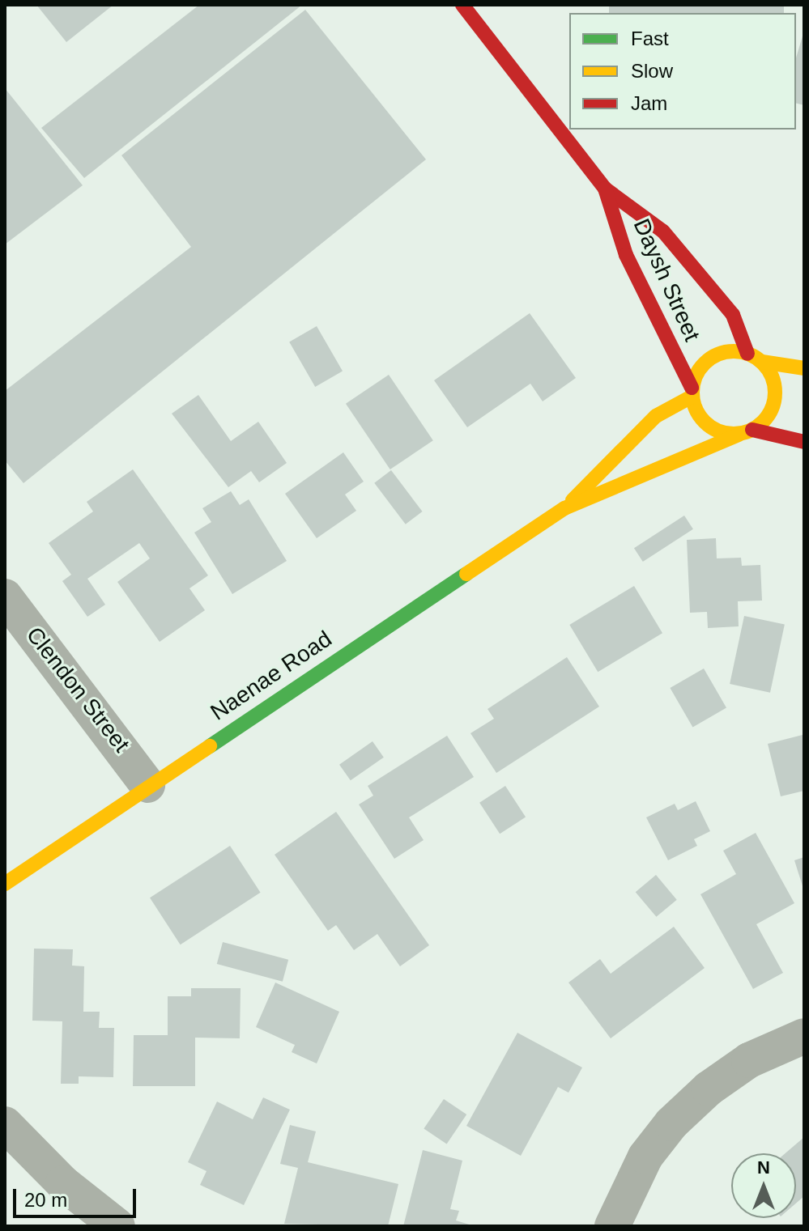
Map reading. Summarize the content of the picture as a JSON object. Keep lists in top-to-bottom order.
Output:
{
  "streets": {
    "main road": ["Daysh Street", "Naenae Road"],
    "street": ["Clendon Street"]
  },
  "crossings": [
    ["Daysh Street", "Naenae Road"],
    ["Naenae Road", "Clendon Street"]
  ],
  "legend": ["Fast", "Slow", "Jam"],
  "scale_bar": "20 m",
  "north": "top"
}
